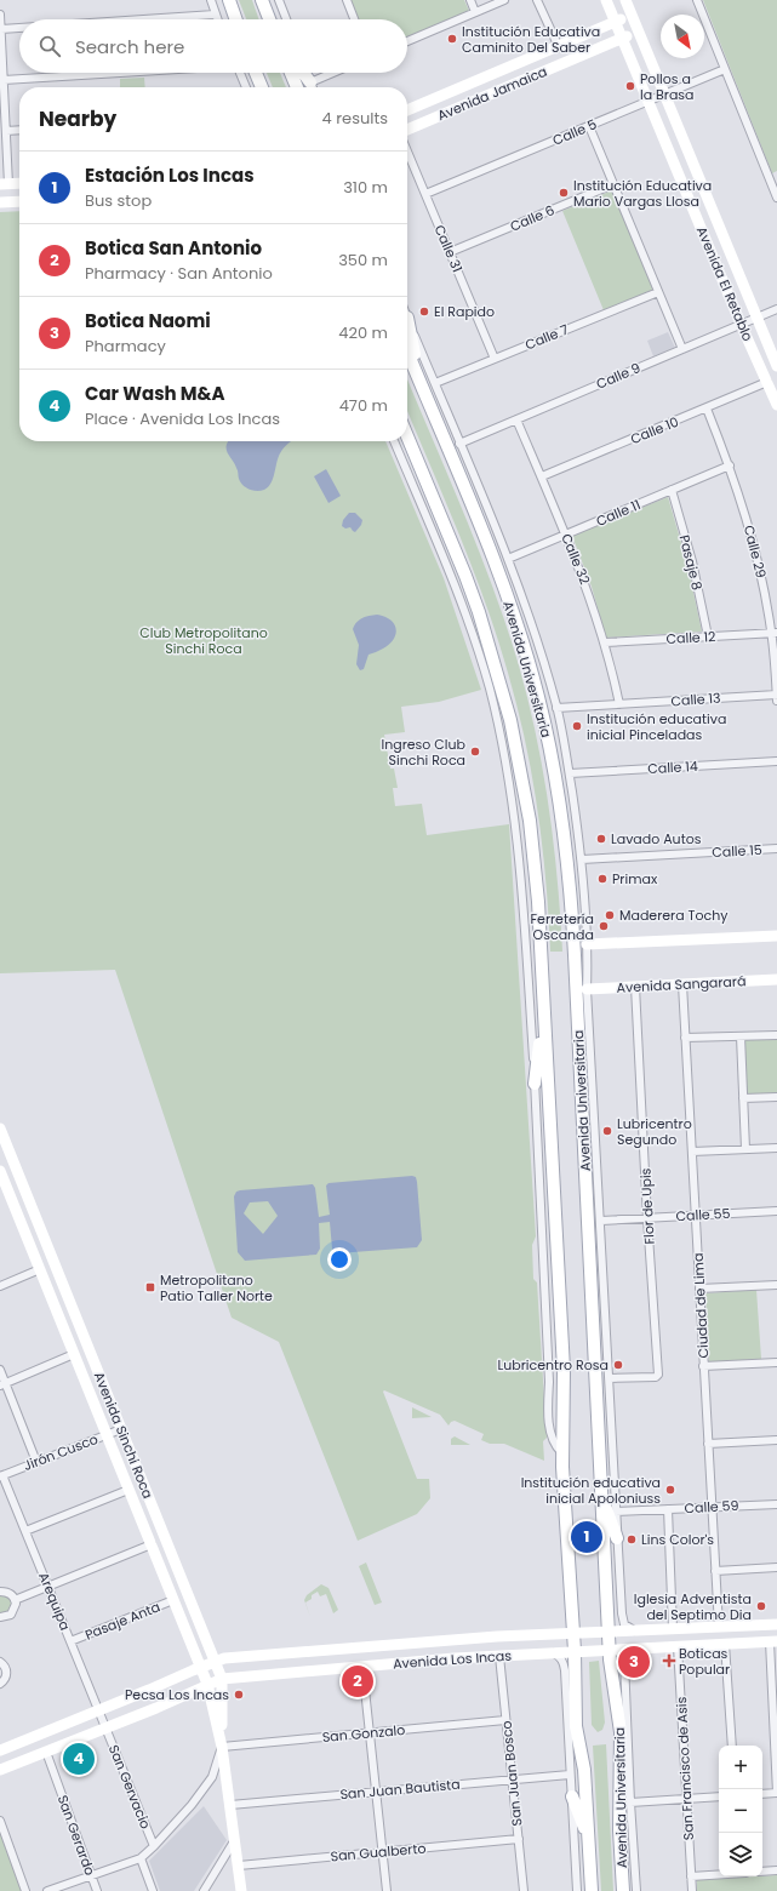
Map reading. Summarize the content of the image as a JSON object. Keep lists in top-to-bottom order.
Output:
{
  "streets": {
    "main road": [
      "Avenida Jamaica",
      "Avenida El Retablo",
      "Avenida Universitaria",
      "Avenida Sangarará",
      "Avenida Sinchi Roca",
      "Avenida Los Incas"
    ],
    "street": [
      "Calle 5",
      "Calle 6",
      "Calle 31",
      "Calle 7",
      "Calle 9",
      "Calle 10",
      "Calle 11",
      "Calle 29",
      "Calle 32",
      "Pasaje 8",
      "Calle 12",
      "Calle 13",
      "Calle 14",
      "Calle 15",
      "Flor de Upis",
      "Calle 55",
      "Ciudad de Lima",
      "Jirón Cusco",
      "Calle 59",
      "Arequipa",
      "Pasaje Anta",
      "San Gonzalo",
      "San Francisco de Asis",
      "San Juan Bosco",
      "San Gervacio",
      "San Juan Bautista",
      "San Gerardo",
      "San Gualberto"
    ]
  },
  "crossings": [
    ["Avenida Jamaica", "Avenida El Retablo"],
    ["Calle 5", "Calle 31"],
    ["Calle 5", "Avenida El Retablo"],
    ["Calle 6", "Calle 31"],
    ["Calle 31", "Calle 7"],
    ["Avenida El Retablo", "Calle 9"],
    ["Avenida El Retablo", "Calle 10"],
    ["Calle 7", "Avenida Universitaria"],
    ["Calle 9", "Calle 32"],
    ["Calle 9", "Avenida Universitaria"],
    ["Calle 10", "Calle 29"],
    ["Calle 10", "Calle 32"],
    ["Calle 11", "Calle 29"],
    ["Calle 11", "Calle 32"],
    ["Calle 11", "Pasaje 8"],
    ["Calle 11", "Avenida Universitaria"],
    ["Calle 29", "Calle 12"],
    ["Calle 29", "Calle 13"],
    ["Calle 32", "Calle 12"],
    ["Calle 32", "Calle 13"],
    ["Pasaje 8", "Calle 12"],
    ["Avenida Universitaria", "Calle 13"],
    ["Avenida Universitaria", "Calle 14"],
    ["Avenida Universitaria", "Calle 15"],
    ["Avenida Universitaria", "Avenida Sangarará"],
    ["Avenida Universitaria", "Flor de Upis"],
    ["Avenida Universitaria", "Calle 55"],
    ["Avenida Universitaria", "Calle 59"],
    ["Avenida Universitaria", "Avenida Los Incas"],
    ["Avenida Sangarará", "Flor de Upis"],
    ["Avenida Sangarará", "Ciudad de Lima"],
    ["Flor de Upis", "Calle 55"],
    ["Calle 55", "Ciudad de Lima"],
    ["Ciudad de Lima", "Calle 59"],
    ["Ciudad de Lima", "Avenida Los Incas"],
    ["Avenida Sinchi Roca", "Jirón Cusco"],
    ["Avenida Sinchi Roca", "Pasaje Anta"],
    ["Avenida Sinchi Roca", "Avenida Los Incas"],
    ["Avenida Sinchi Roca", "San Gonzalo"],
    ["Avenida Sinchi Roca", "San Juan Bautista"],
    ["Avenida Sinchi Roca", "San Gualberto"],
    ["Jirón Cusco", "Arequipa"],
    ["Arequipa", "Pasaje Anta"],
    ["Arequipa", "Avenida Los Incas"],
    ["Arequipa", "San Gervacio"],
    ["Avenida Los Incas", "San Francisco de Asis"],
    ["Avenida Los Incas", "San Juan Bosco"],
    ["Avenida Los Incas", "San Gervacio"],
    ["Avenida Los Incas", "San Gerardo"],
    ["San Gonzalo", "San Juan Bosco"],
    ["San Juan Bosco", "San Juan Bautista"],
    ["San Juan Bosco", "San Gualberto"]
  ],
  "parks": ["Club Metropolitano Sinchi Roca"],
  "places": {
    "other": [
      "Institución Educativa Caminito Del Saber",
      "Pollos a la Brasa",
      "Institución Educativa Mario Vargas Llosa",
      "El Rapido",
      "Institución educativa inicial Pinceladas",
      "Ingreso Club Sinchi Roca",
      "Lavado Autos",
      "Primax",
      "Maderera Tochy",
      "Ferretería Oscanda",
      "Lubricentro Segundo",
      "Lubricentro Rosa",
      "Institución educativa inicial Apoloniuss",
      "Lins Color's",
      "Iglesia Adventista del Septimo Dia",
      "Pecsa Los Incas"
    ],
    "transit": ["Metropolitano Patio Taller Norte"],
    "health": ["Boticas Popular"]
  },
  "north": "bottom right",
  "page": {
    "search": "Search here",
    "heading": ["Nearby", "4 results"],
    "list": [
      {
        "mark": "1",
        "name": "Estación Los Incas",
        "note": "Bus stop",
        "value": "310 m"
      },
      {
        "mark": "2",
        "name": "Botica San Antonio",
        "note": "Pharmacy · San Antonio",
        "value": "350 m"
      },
      {
        "mark": "3",
        "name": "Botica Naomi",
        "note": "Pharmacy",
        "value": "420 m"
      },
      {
        "mark": "4",
        "name": "Car Wash M&A",
        "note": "Place · Avenida Los Incas",
        "value": "470 m"
      }
    ],
    "pins": [
      "1",
      "3",
      "2",
      "4"
    ],
    "map_buttons": ["+", "−"]
  }
}
